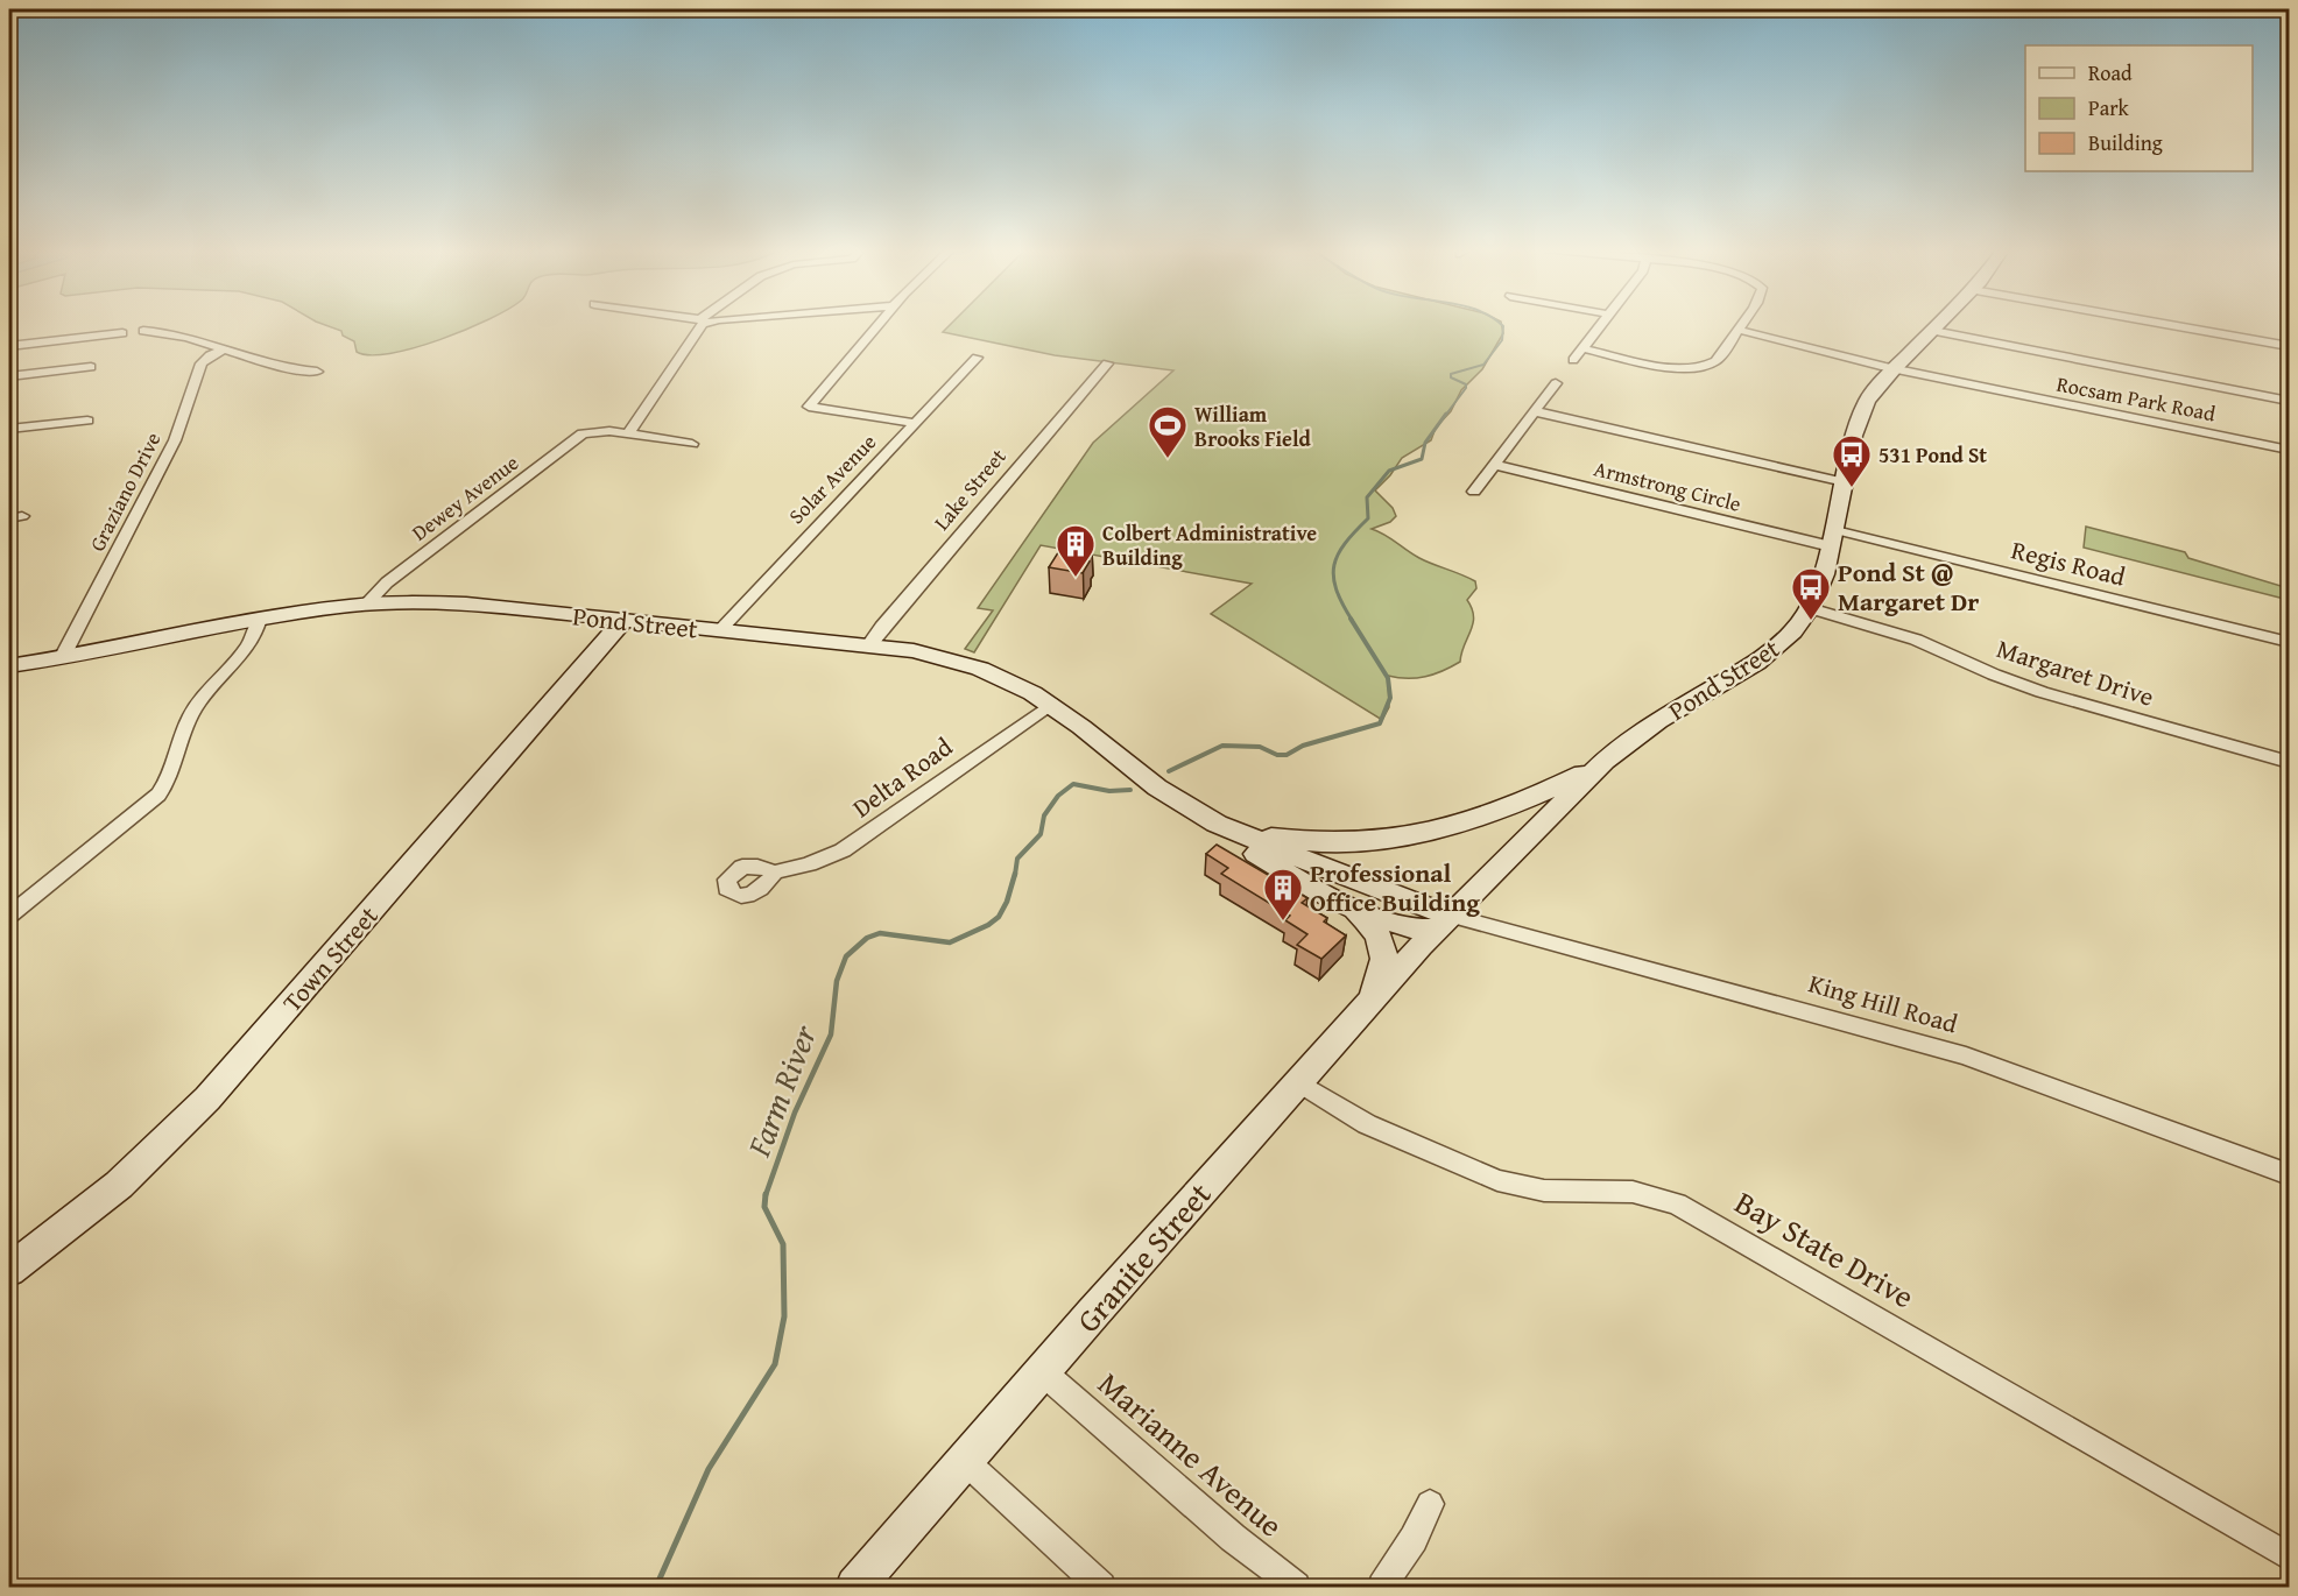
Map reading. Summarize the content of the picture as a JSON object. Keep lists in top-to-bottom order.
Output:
{
  "streets": {
    "main road": ["Pond Street", "Town Street", "Granite Street"],
    "street": [
      "Rocsam Park Road",
      "Solar Avenue",
      "Armstrong Circle",
      "Lake Street",
      "Graziano Drive",
      "Dewey Avenue",
      "Regis Road",
      "Margaret Drive",
      "Delta Road",
      "King Hill Road",
      "Bay State Drive",
      "Marianne Avenue"
    ]
  },
  "crossings": [
    ["Rocsam Park Road", "Pond Street"],
    ["Solar Avenue", "Pond Street"],
    ["Armstrong Circle", "Regis Road"],
    ["Armstrong Circle", "Pond Street"],
    ["Lake Street", "Pond Street"],
    ["Graziano Drive", "Pond Street"],
    ["Dewey Avenue", "Pond Street"],
    ["Regis Road", "Pond Street"],
    ["Pond Street", "Margaret Drive"],
    ["Pond Street", "Delta Road"],
    ["Pond Street", "Town Street"],
    ["Pond Street", "King Hill Road"],
    ["Pond Street", "Granite Street"],
    ["King Hill Road", "Granite Street"],
    ["Bay State Drive", "Granite Street"],
    ["Granite Street", "Marianne Avenue"]
  ],
  "water": ["Farm River"],
  "places": {
    "sports": ["William Brooks Field"],
    "bus stop": ["531 Pond St", "Pond St @ Margaret Dr"],
    "building": ["Colbert Administrative Building", "Professional Office Building"]
  },
  "legend": ["Road", "Park", "Building"]
}
